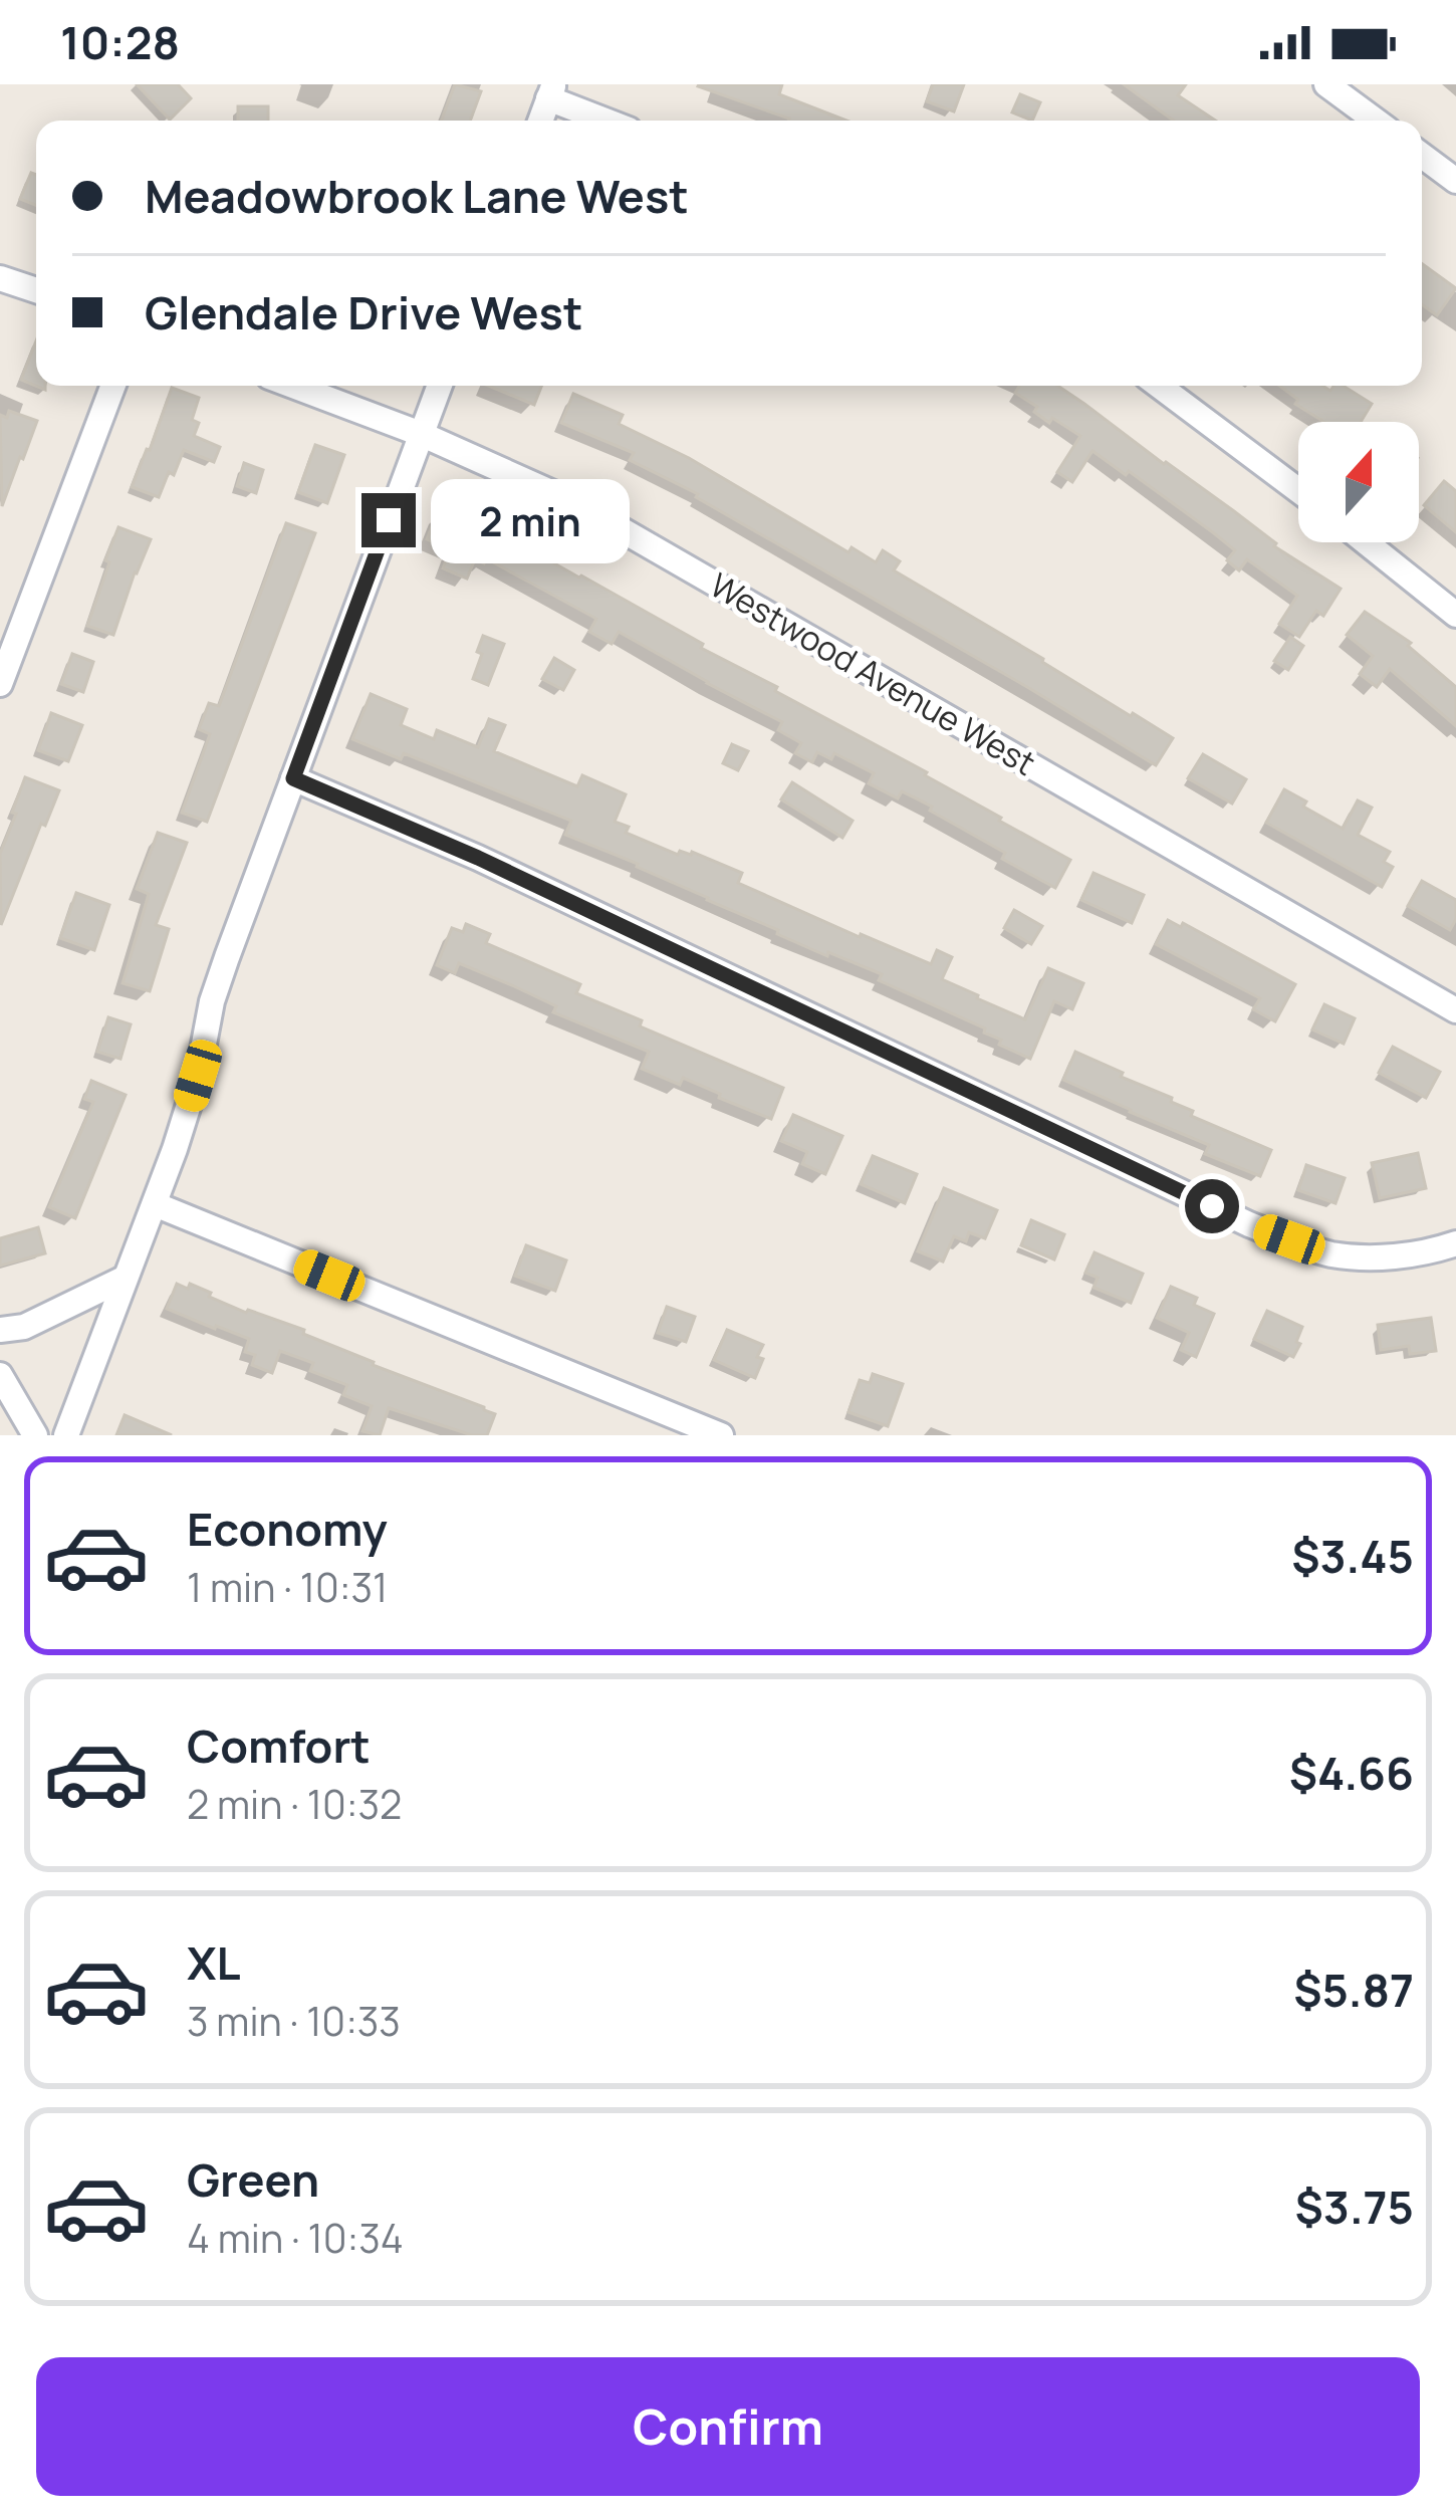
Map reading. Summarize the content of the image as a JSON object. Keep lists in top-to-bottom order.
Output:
{
  "streets": {
    "street": ["Westwood Avenue West"]
  },
  "north": "top",
  "page": {
    "status": "10:28",
    "banner": ["Meadowbrook Lane West", "Glendale Drive West"],
    "bubble": "2 min",
    "list": [
      {
        "name": "Economy",
        "note": "1 min · 10:31",
        "value": "$3.45"
      },
      {
        "name": "Comfort",
        "note": "2 min · 10:32",
        "value": "$4.66"
      },
      {
        "name": "XL",
        "note": "3 min · 10:33",
        "value": "$5.87"
      },
      {
        "name": "Green",
        "note": "4 min · 10:34",
        "value": "$3.75"
      }
    ],
    "buttons": "Confirm"
  }
}
